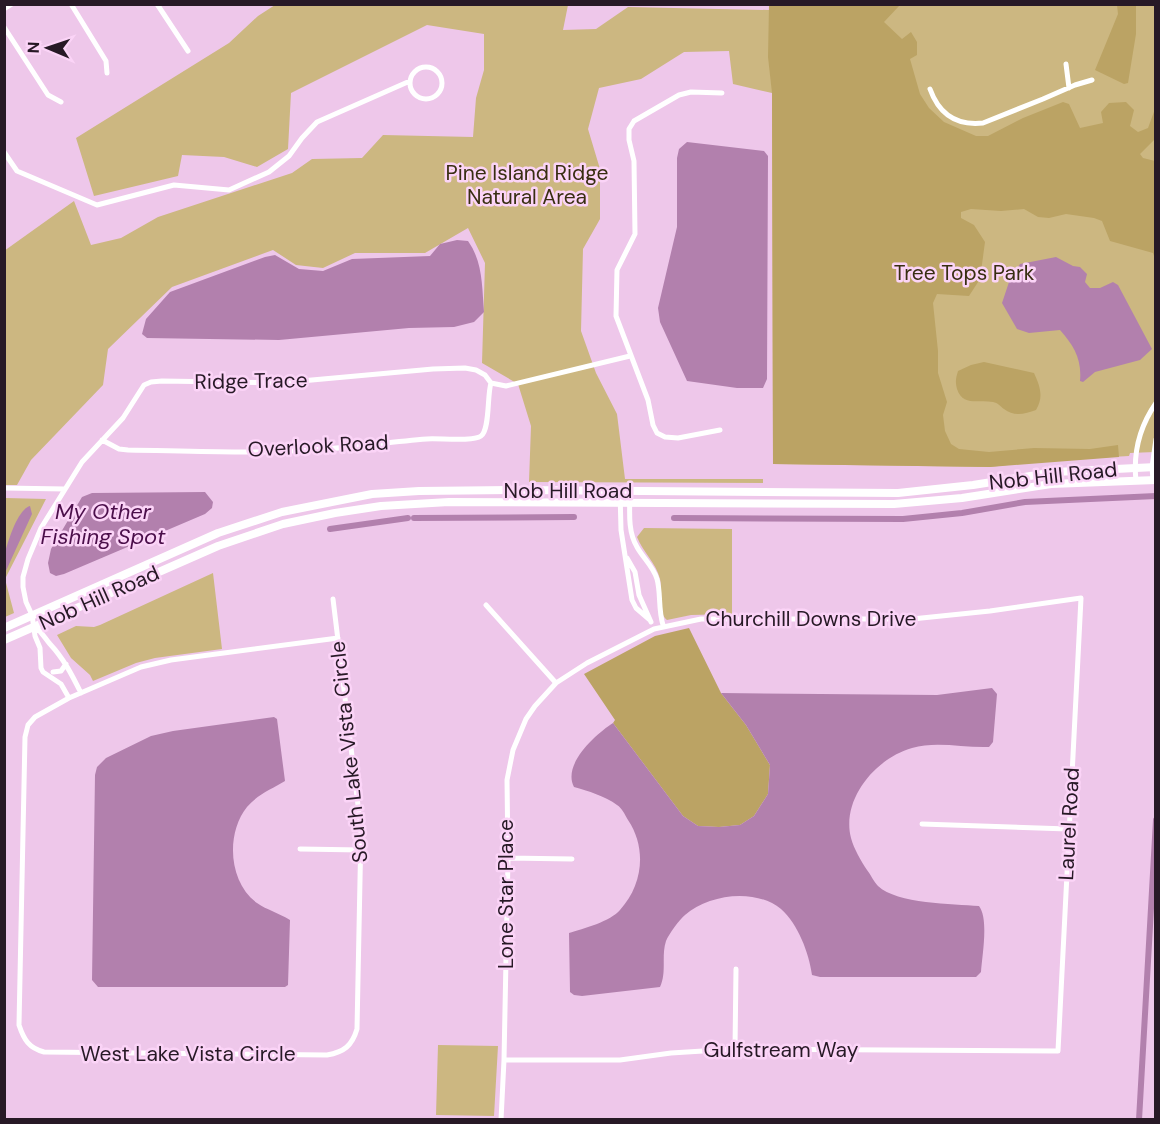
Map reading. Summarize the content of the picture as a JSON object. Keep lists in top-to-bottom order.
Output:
{
  "streets": {
    "main road": ["Nob Hill Road"],
    "street": [
      "Ridge Trace",
      "Overlook Road",
      "Churchill Downs Drive",
      "South Lake Vista Circle",
      "Laurel Road",
      "Lone Star Place",
      "Gulfstream Way",
      "West Lake Vista Circle"
    ]
  },
  "crossings": [
    ["Ridge Trace", "Overlook Road"],
    ["Ridge Trace", "Nob Hill Road"],
    ["Churchill Downs Drive", "Laurel Road"],
    ["Churchill Downs Drive", "Lone Star Place"],
    ["South Lake Vista Circle", "West Lake Vista Circle"],
    ["Laurel Road", "Gulfstream Way"],
    ["Lone Star Place", "Gulfstream Way"]
  ],
  "water": ["My Other Fishing Spot"],
  "parks": ["Pine Island Ridge Natural Area", "Tree Tops Park"],
  "north": "left"
}
